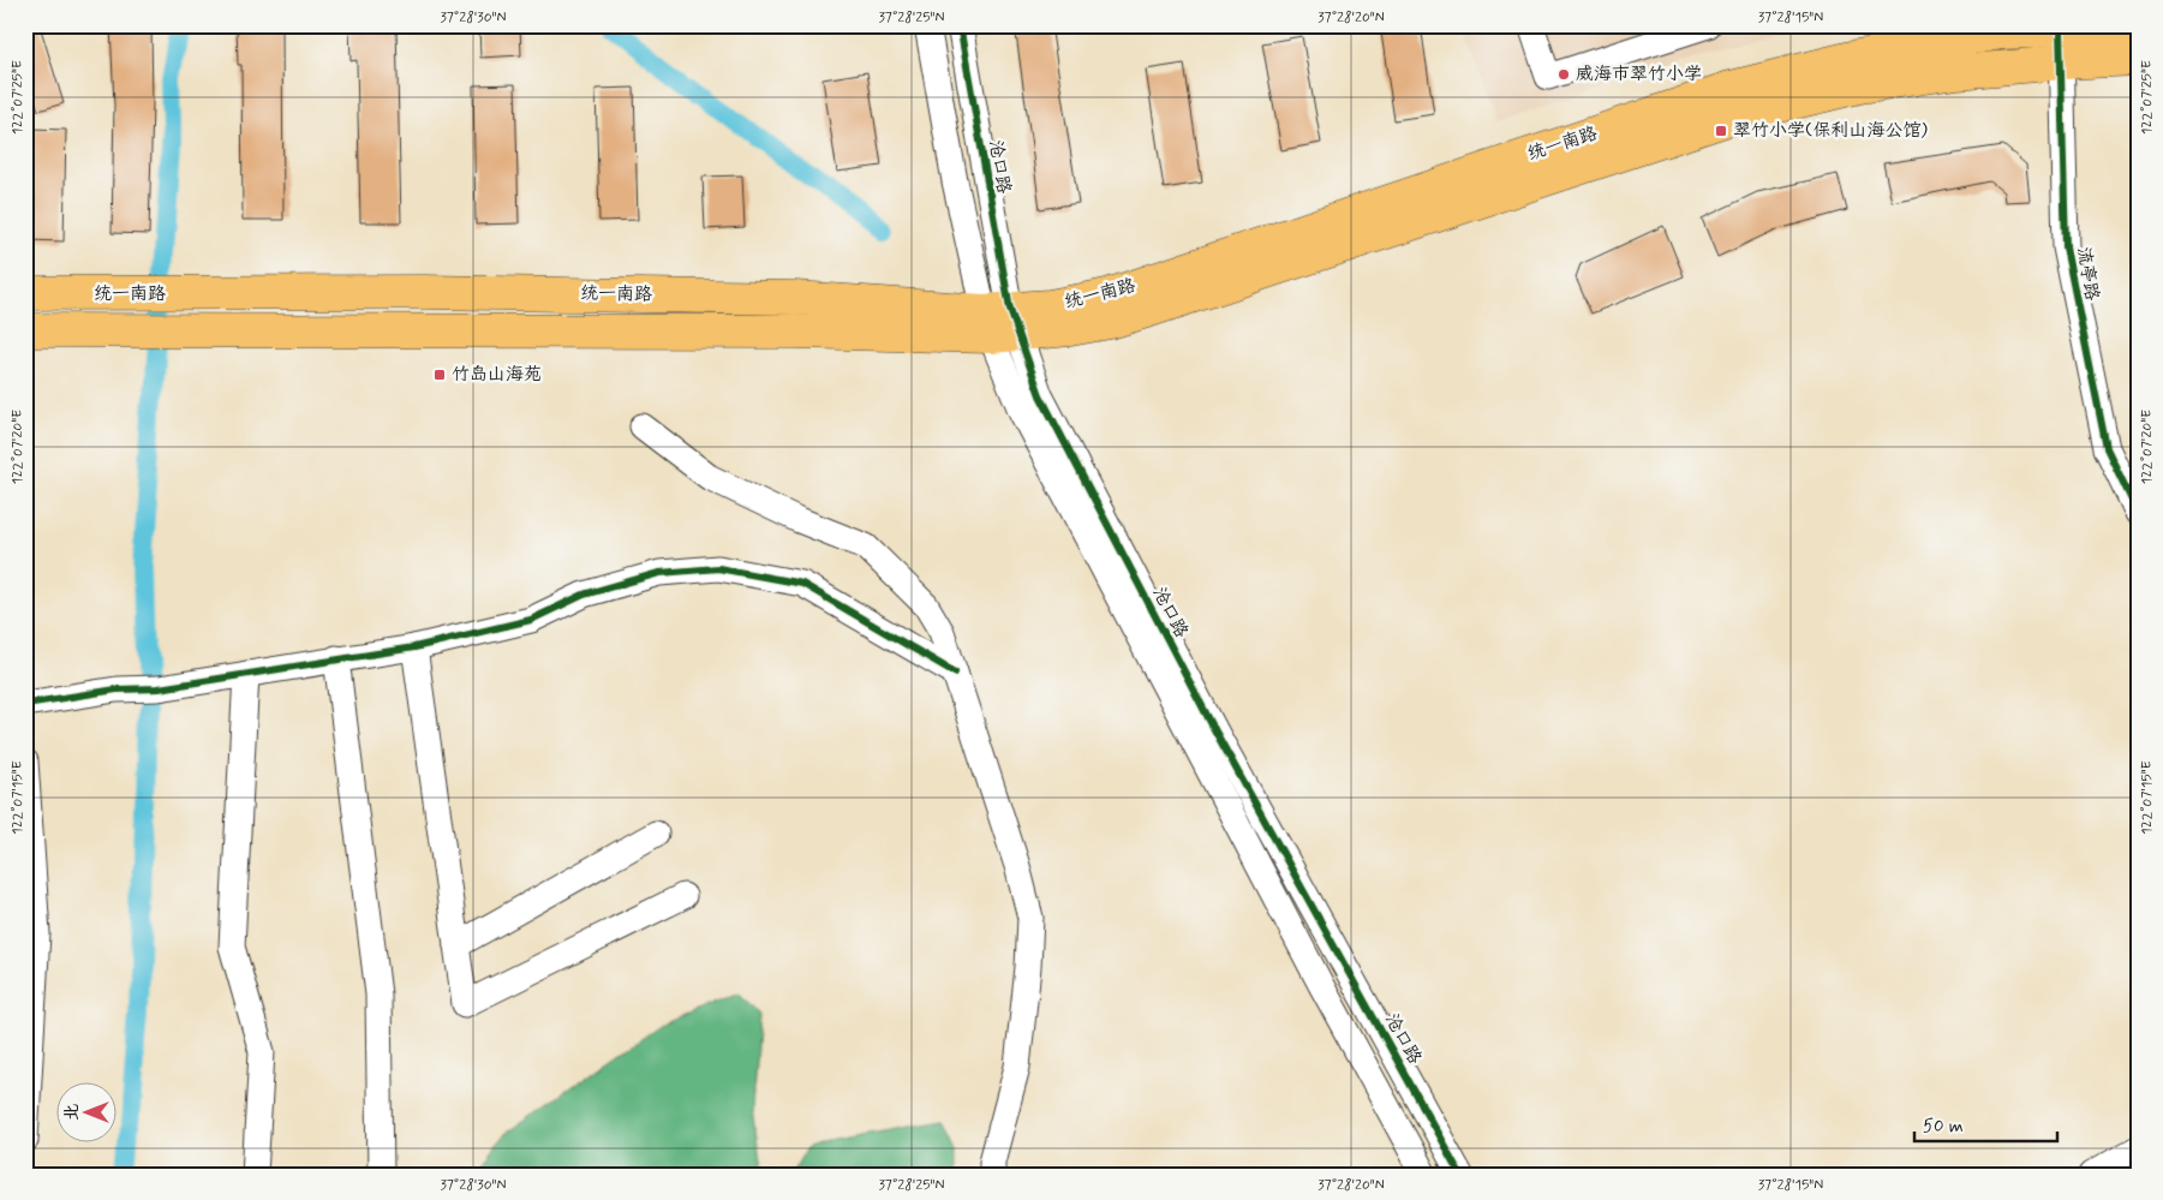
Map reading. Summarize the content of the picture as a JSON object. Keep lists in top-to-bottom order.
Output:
{
  "streets": {
    "main road": ["统一南路"],
    "street": ["沧口路", "流亭路"]
  },
  "crossings": [
    ["统一南路", "沧口路"],
    ["统一南路", "流亭路"]
  ],
  "places": {
    "other": ["威海市翠竹小学"],
    "transit": ["翠竹小学(保利山海公馆)", "竹岛山海苑"]
  },
  "scale_bar": "50 m",
  "north": "left",
  "coordinates": [
    "37°28'30\"N",
    "37°28'25\"N",
    "37°28'20\"N",
    "37°28'15\"N",
    "122°07'25\"E",
    "122°07'20\"E",
    "122°07'15\"E"
  ]
}
